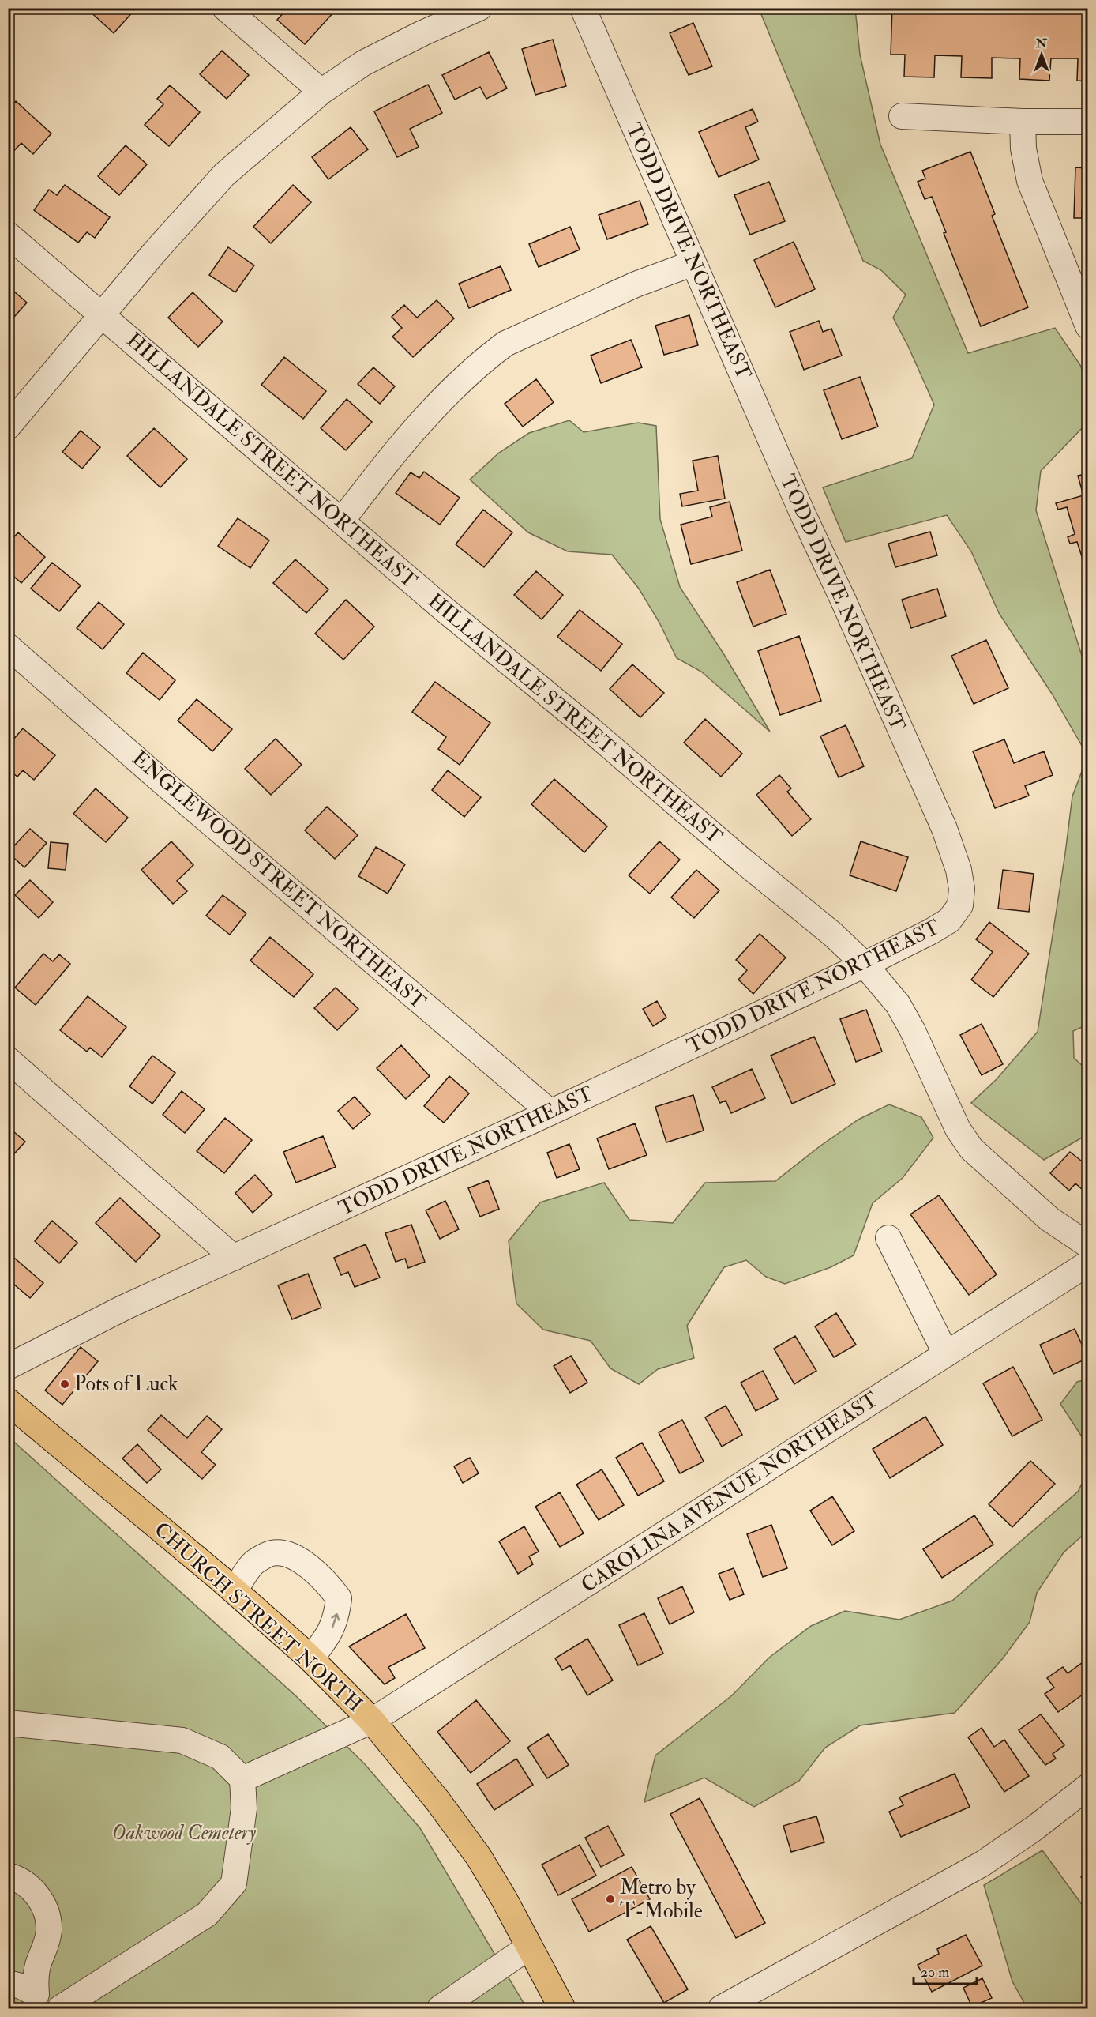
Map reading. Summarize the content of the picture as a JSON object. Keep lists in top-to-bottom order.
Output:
{
  "streets": {
    "main road": ["CHURCH STREET NORTH"],
    "street": [
      "TODD DRIVE NORTHEAST",
      "HILLANDALE STREET NORTHEAST",
      "ENGLEWOOD STREET NORTHEAST",
      "CAROLINA AVENUE NORTHEAST"
    ]
  },
  "crossings": [
    ["TODD DRIVE NORTHEAST", "HILLANDALE STREET NORTHEAST"],
    ["TODD DRIVE NORTHEAST", "ENGLEWOOD STREET NORTHEAST"],
    ["CAROLINA AVENUE NORTHEAST", "CHURCH STREET NORTH"]
  ],
  "parks": ["Oakwood Cemetery"],
  "places": ["Pots of Luck", "Metro by T-Mobile"],
  "scale_bar": "20 m",
  "north": "top"
}
